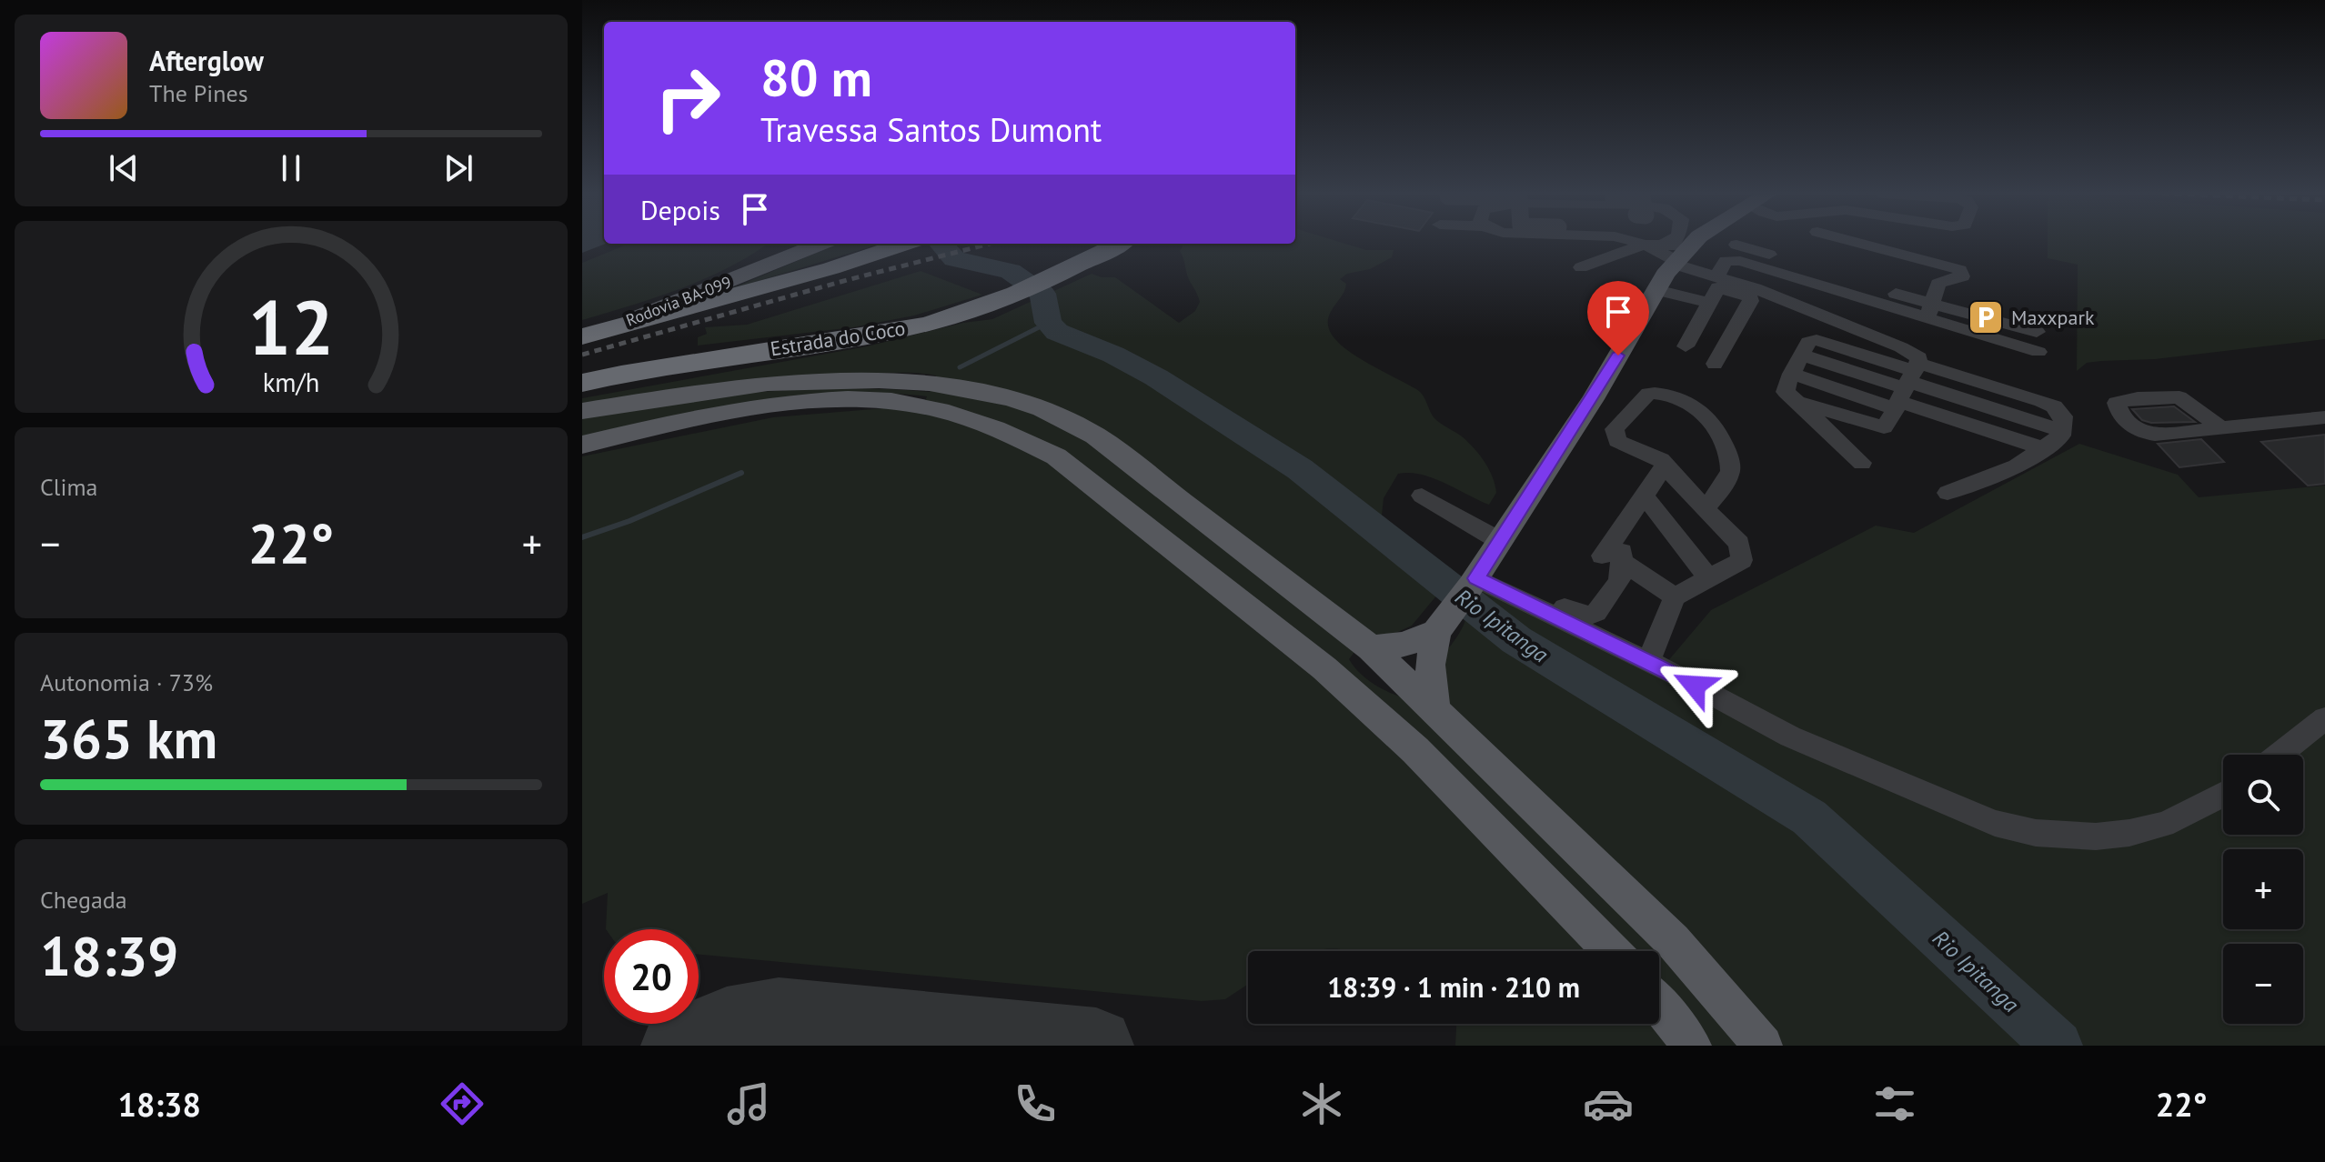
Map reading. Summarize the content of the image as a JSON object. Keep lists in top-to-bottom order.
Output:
{
  "streets": {
    "highway": ["Estrada do Coco"],
    "main road": ["Rodovia BA-099"]
  },
  "water": ["Rio Ipitanga"],
  "places": {
    "parking": ["Maxxpark"]
  },
  "page": {
    "turn": ["80 m", "Travessa Santos Dumont"],
    "song": ["Afterglow", "The Pines"],
    "then": "Depois",
    "tile": [
      "Clima",
      ["Autonomia · 73%", "365 km"],
      ["Chegada", "18:39"]
    ],
    "heat": ["−", "22°", "+"],
    "map_buttons": ["+", "−"],
    "limit": "20",
    "trip": "18:39 · 1 min · 210 m",
    "tabs": ["18:38", "22°"],
    "gauge": ["12", "km/h"]
  }
}
